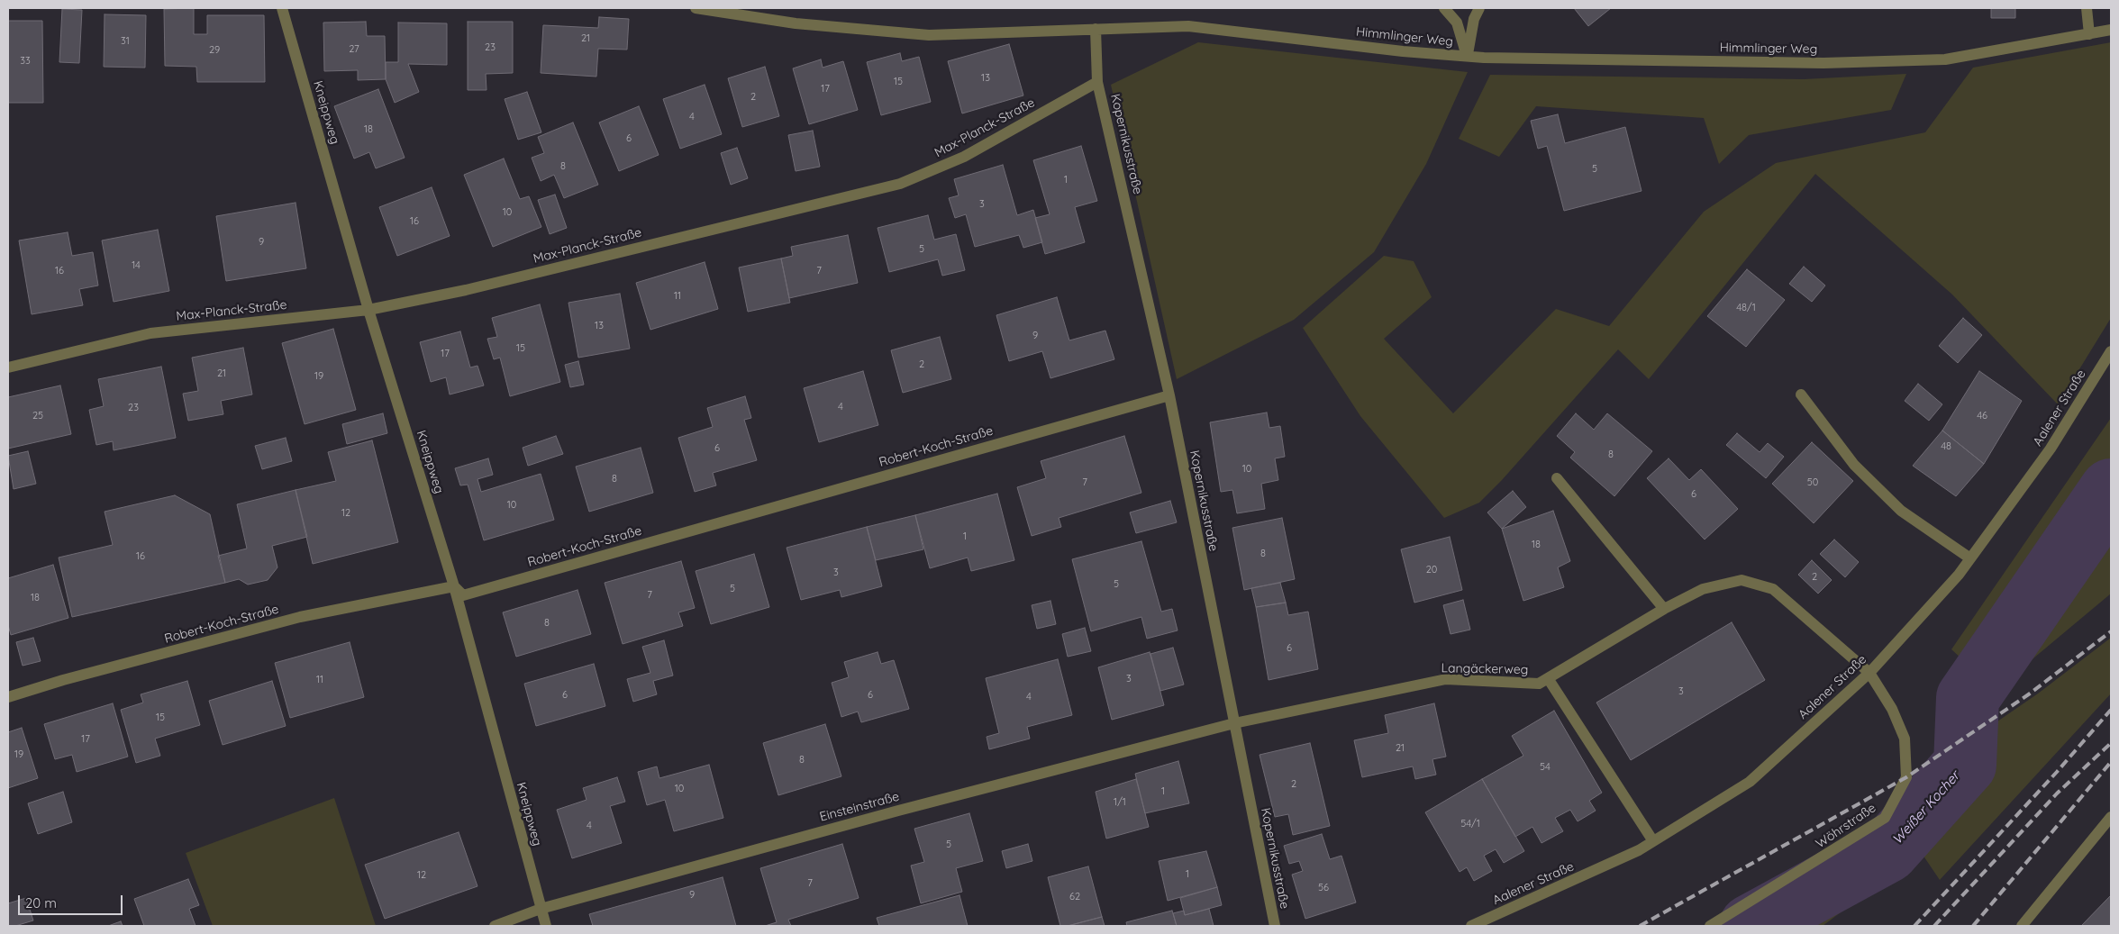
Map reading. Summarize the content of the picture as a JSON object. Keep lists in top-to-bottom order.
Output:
{
  "streets": {
    "street": [
      "Himmlinger Weg",
      "Kneippweg",
      "Max-Planck-Straße",
      "Kopernikusstraße",
      "Aalener Straße",
      "Robert-Koch-Straße",
      "Langäckerweg",
      "Einsteinstraße",
      "Wöhrstraße"
    ]
  },
  "crossings": [
    ["Kneippweg", "Max-Planck-Straße"],
    ["Kneippweg", "Robert-Koch-Straße"],
    ["Kneippweg", "Einsteinstraße"],
    ["Max-Planck-Straße", "Kopernikusstraße"],
    ["Kopernikusstraße", "Robert-Koch-Straße"],
    ["Kopernikusstraße", "Langäckerweg"],
    ["Kopernikusstraße", "Einsteinstraße"],
    ["Aalener Straße", "Langäckerweg"],
    ["Aalener Straße", "Wöhrstraße"],
    ["Langäckerweg", "Einsteinstraße"],
    ["Langäckerweg", "Wöhrstraße"]
  ],
  "water": ["Weißer Kocher"],
  "house_numbers": [
    "21",
    "31",
    "23",
    "27",
    "29",
    "33",
    "13",
    "15",
    "17",
    "2",
    "4",
    "18",
    "6",
    "8",
    "5",
    "1",
    "3",
    "10",
    "16",
    "9",
    "5",
    "14",
    "16",
    "7",
    "11",
    "48/1",
    "13",
    "9",
    "15",
    "17",
    "2",
    "21",
    "19",
    "4",
    "23",
    "25",
    "46",
    "48",
    "6",
    "8",
    "10",
    "8",
    "7",
    "50",
    "6",
    "10",
    "12",
    "1",
    "18",
    "8",
    "16",
    "20",
    "3",
    "2",
    "5",
    "5",
    "7",
    "18",
    "8",
    "6",
    "3",
    "11",
    "3",
    "6",
    "6",
    "4",
    "15",
    "17",
    "21",
    "19",
    "8",
    "54",
    "2",
    "10",
    "1",
    "1/1",
    "54/1",
    "4",
    "5",
    "1",
    "12",
    "7",
    "56",
    "9",
    "62"
  ],
  "scale_bar": "20 m"
}
